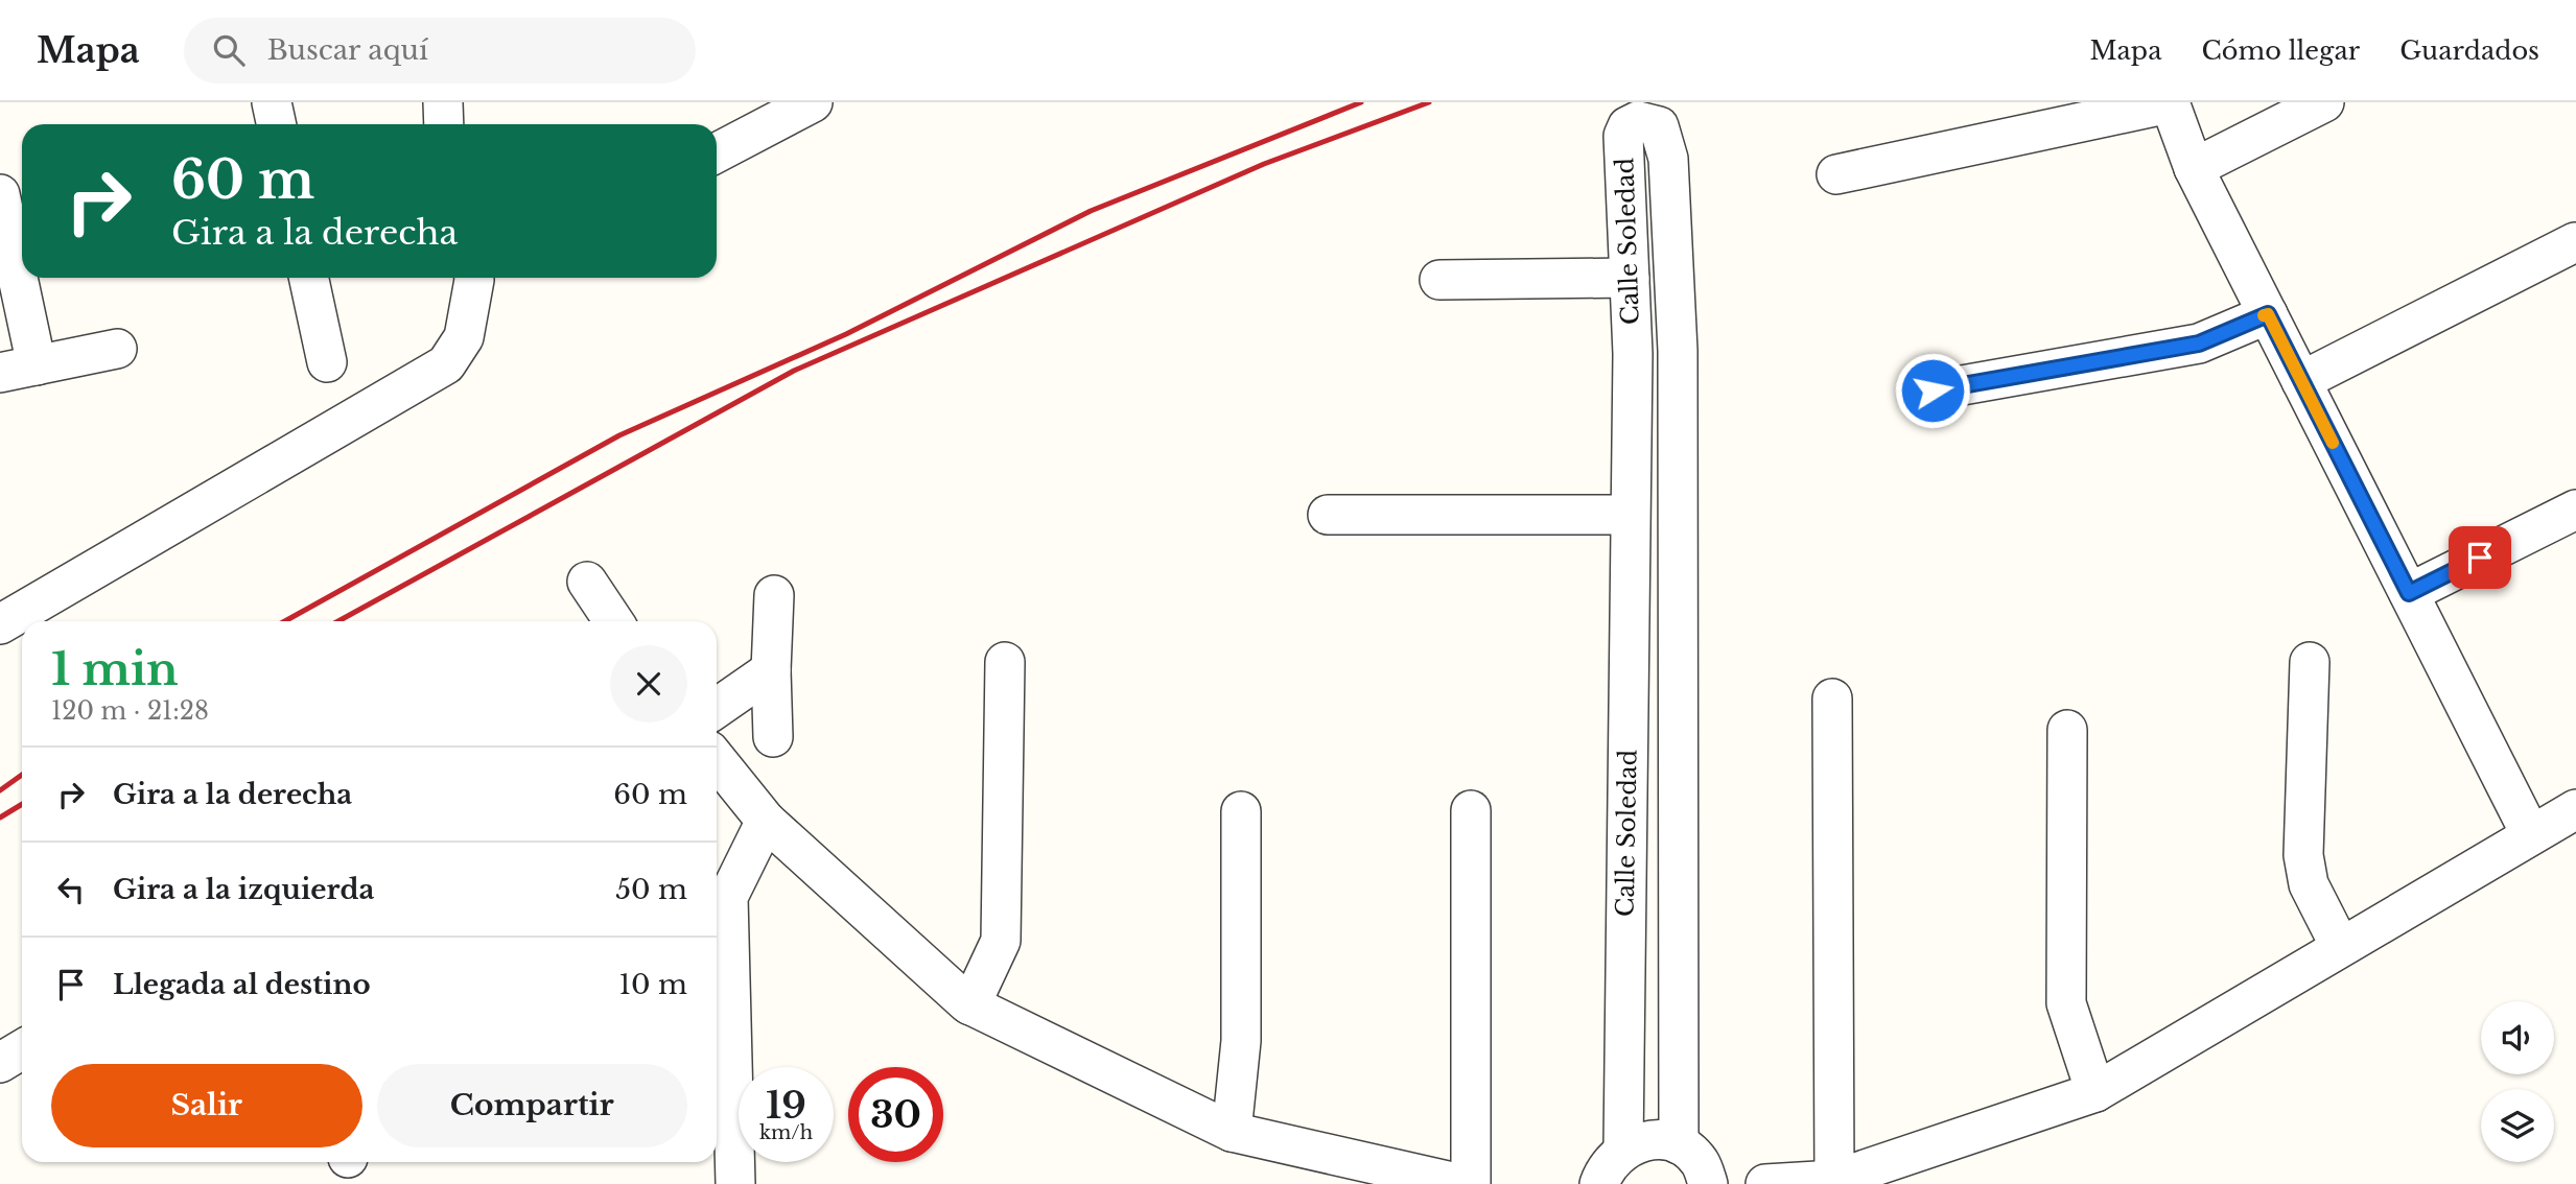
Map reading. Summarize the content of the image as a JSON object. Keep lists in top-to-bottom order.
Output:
{
  "streets": {
    "street": ["Calle Soledad"]
  },
  "page": {
    "header": "Mapa",
    "search": "Buscar aquí",
    "nav": ["Mapa", "Cómo llegar", "Guardados"],
    "turn": ["60 m", "Gira a la derecha"],
    "heading": ["1 min", "120 m · 21:28"],
    "list": [
      {
        "name": "Gira a la derecha",
        "value": "60 m"
      },
      {
        "name": "Gira a la izquierda",
        "value": "50 m"
      },
      {
        "name": "Llegada al destino",
        "value": "10 m"
      }
    ],
    "buttons": ["Salir", "Compartir"],
    "speed": "19 km/h",
    "limit": "30"
  }
}
